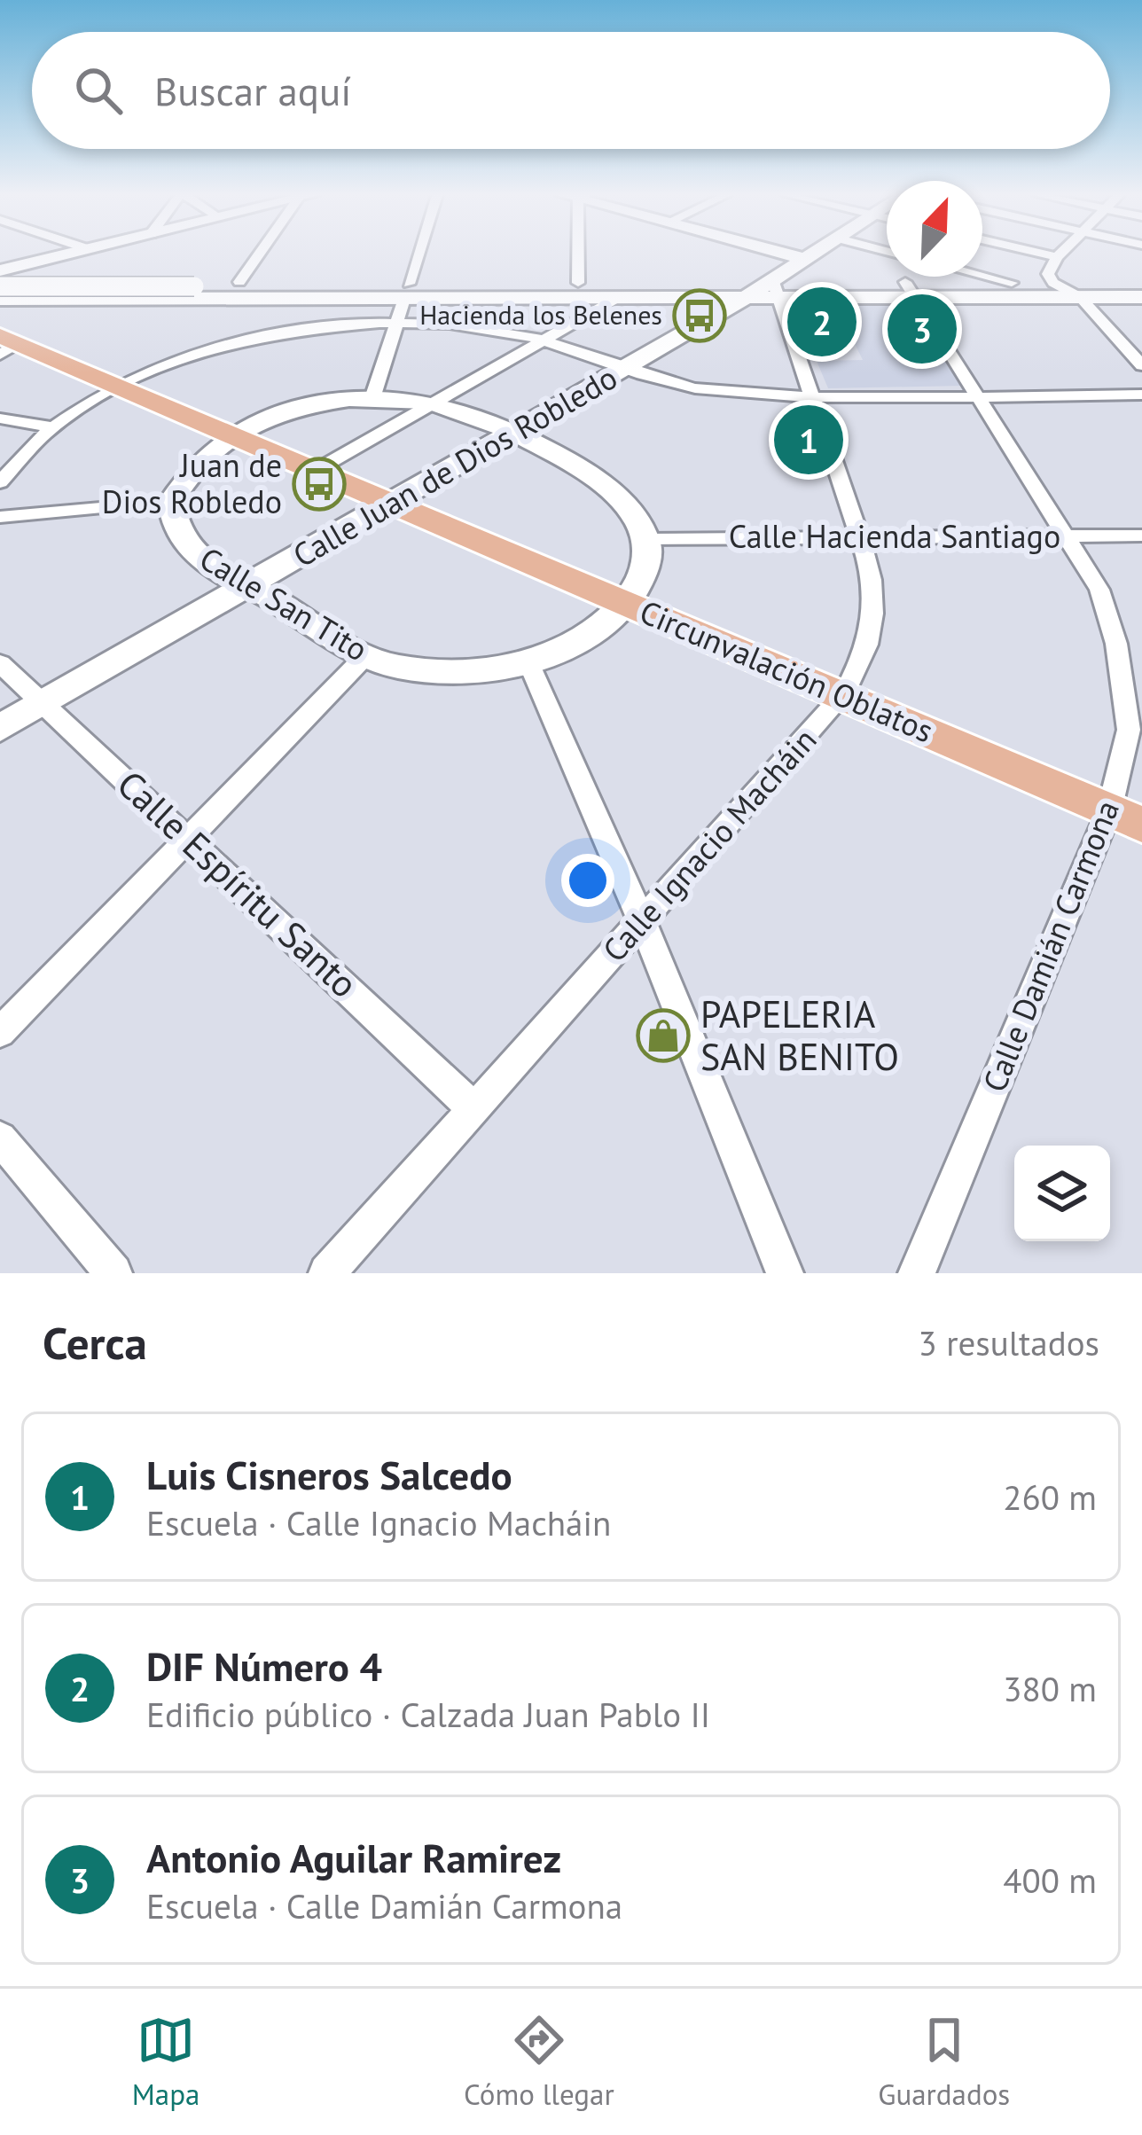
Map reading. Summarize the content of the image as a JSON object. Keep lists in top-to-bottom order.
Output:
{
  "streets": {
    "main road": ["Circunvalación Oblatos"],
    "street": [
      "Calle Juan de Dios Robledo",
      "Calle Hacienda Santiago",
      "Calle San Tito",
      "Calle Ignacio Macháin",
      "Calle Espíritu Santo",
      "Calle Damián Carmona"
    ]
  },
  "crossings": [
    ["Calle Juan de Dios Robledo", "Calle San Tito"],
    ["Calle Juan de Dios Robledo", "Circunvalación Oblatos"],
    ["Calle Juan de Dios Robledo", "Calle Espíritu Santo"],
    ["Calle Hacienda Santiago", "Calle Ignacio Macháin"],
    ["Calle Hacienda Santiago", "Calle Damián Carmona"],
    ["Calle San Tito", "Circunvalación Oblatos"],
    ["Circunvalación Oblatos", "Calle Ignacio Macháin"],
    ["Circunvalación Oblatos", "Calle Damián Carmona"],
    ["Calle Ignacio Macháin", "Calle Espíritu Santo"]
  ],
  "places": {
    "bus stop": ["Hacienda los Belenes", "Juan de Dios Robledo"],
    "shop": ["PAPELERIA SAN BENITO"]
  },
  "north": "top right",
  "page": {
    "search": "Buscar aquí",
    "pins": ["2", "3", "1"],
    "heading": ["Cerca", "3 resultados"],
    "list": [
      {
        "mark": "1",
        "name": "Luis Cisneros Salcedo",
        "note": "Escuela · Calle Ignacio Macháin",
        "value": "260 m"
      },
      {
        "mark": "2",
        "name": "DIF Número 4",
        "note": "Edificio público · Calzada Juan Pablo II",
        "value": "380 m"
      },
      {
        "mark": "3",
        "name": "Antonio Aguilar Ramirez",
        "note": "Escuela · Calle Damián Carmona",
        "value": "400 m"
      }
    ],
    "nav": ["Mapa", "Cómo llegar", "Guardados"]
  }
}
